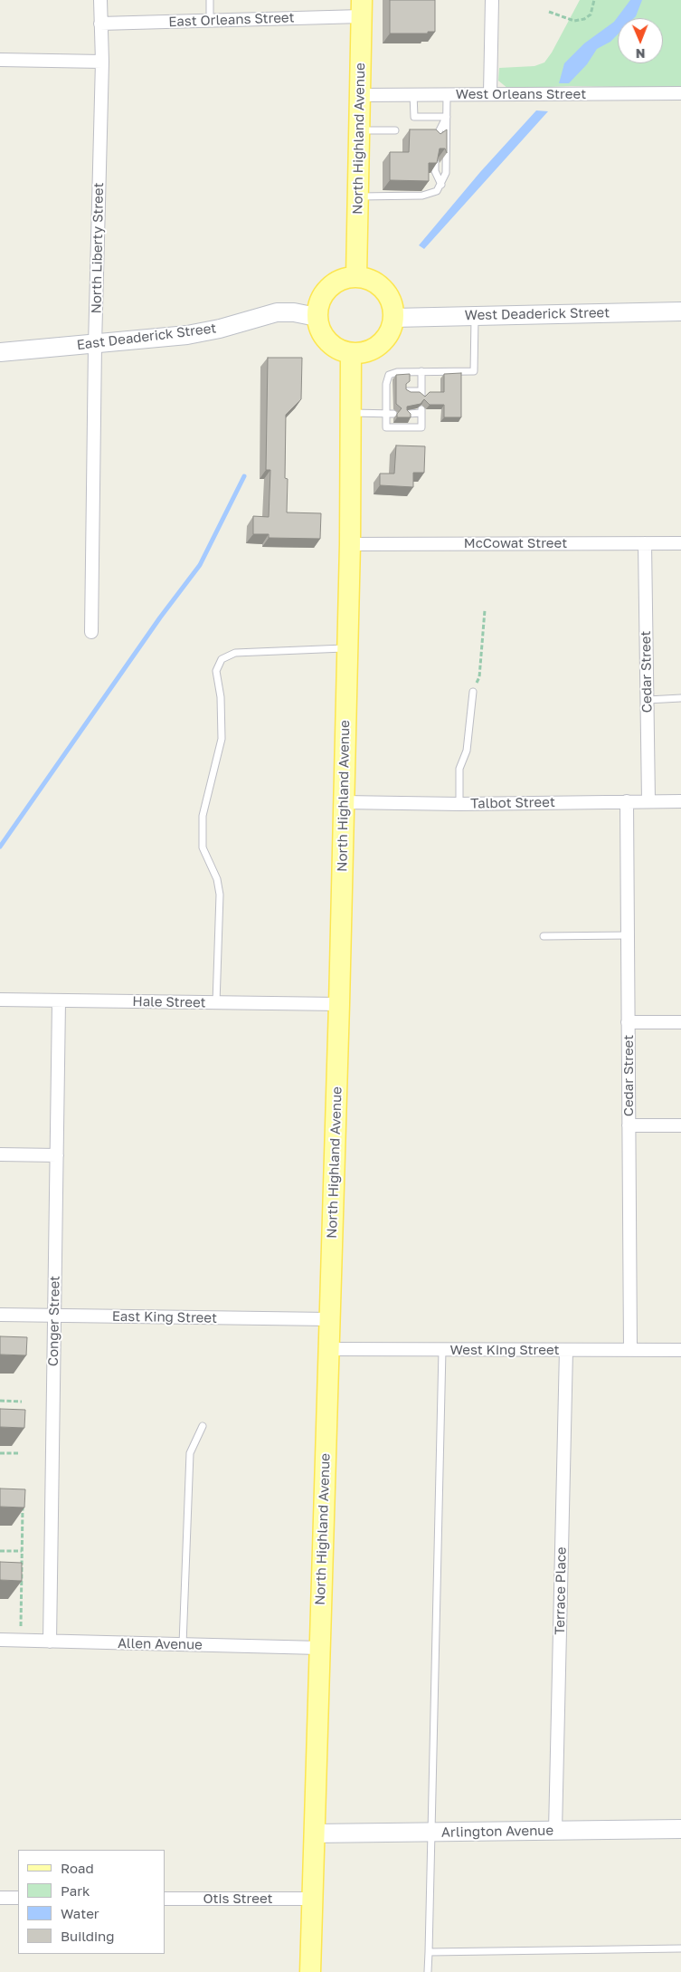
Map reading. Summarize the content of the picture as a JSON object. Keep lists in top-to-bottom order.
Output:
{
  "streets": {
    "main road": ["North Highland Avenue"],
    "street": [
      "East Orleans Street",
      "West Orleans Street",
      "North Liberty Street",
      "West Deaderick Street",
      "East Deaderick Street",
      "McCowat Street",
      "Cedar Street",
      "Talbot Street",
      "Hale Street",
      "East King Street",
      "Conger Street",
      "West King Street",
      "Terrace Place",
      "Allen Avenue",
      "Arlington Avenue",
      "Otis Street"
    ]
  },
  "crossings": [
    ["East Orleans Street", "North Highland Avenue"],
    ["East Orleans Street", "North Liberty Street"],
    ["West Orleans Street", "North Highland Avenue"],
    ["North Highland Avenue", "West Deaderick Street"],
    ["North Highland Avenue", "East Deaderick Street"],
    ["North Highland Avenue", "McCowat Street"],
    ["North Highland Avenue", "Talbot Street"],
    ["North Highland Avenue", "Hale Street"],
    ["North Highland Avenue", "East King Street"],
    ["North Highland Avenue", "West King Street"],
    ["North Highland Avenue", "Allen Avenue"],
    ["North Highland Avenue", "Arlington Avenue"],
    ["North Highland Avenue", "Otis Street"],
    ["North Liberty Street", "East Deaderick Street"],
    ["West Deaderick Street", "East Deaderick Street"],
    ["McCowat Street", "Cedar Street"],
    ["Cedar Street", "Talbot Street"],
    ["Cedar Street", "West King Street"],
    ["Hale Street", "Conger Street"],
    ["East King Street", "Conger Street"],
    ["Conger Street", "Allen Avenue"],
    ["West King Street", "Terrace Place"],
    ["Terrace Place", "Arlington Avenue"]
  ],
  "legend": [
    "Road",
    "Park",
    "Water",
    "Building"
  ],
  "north": "bottom"
}
